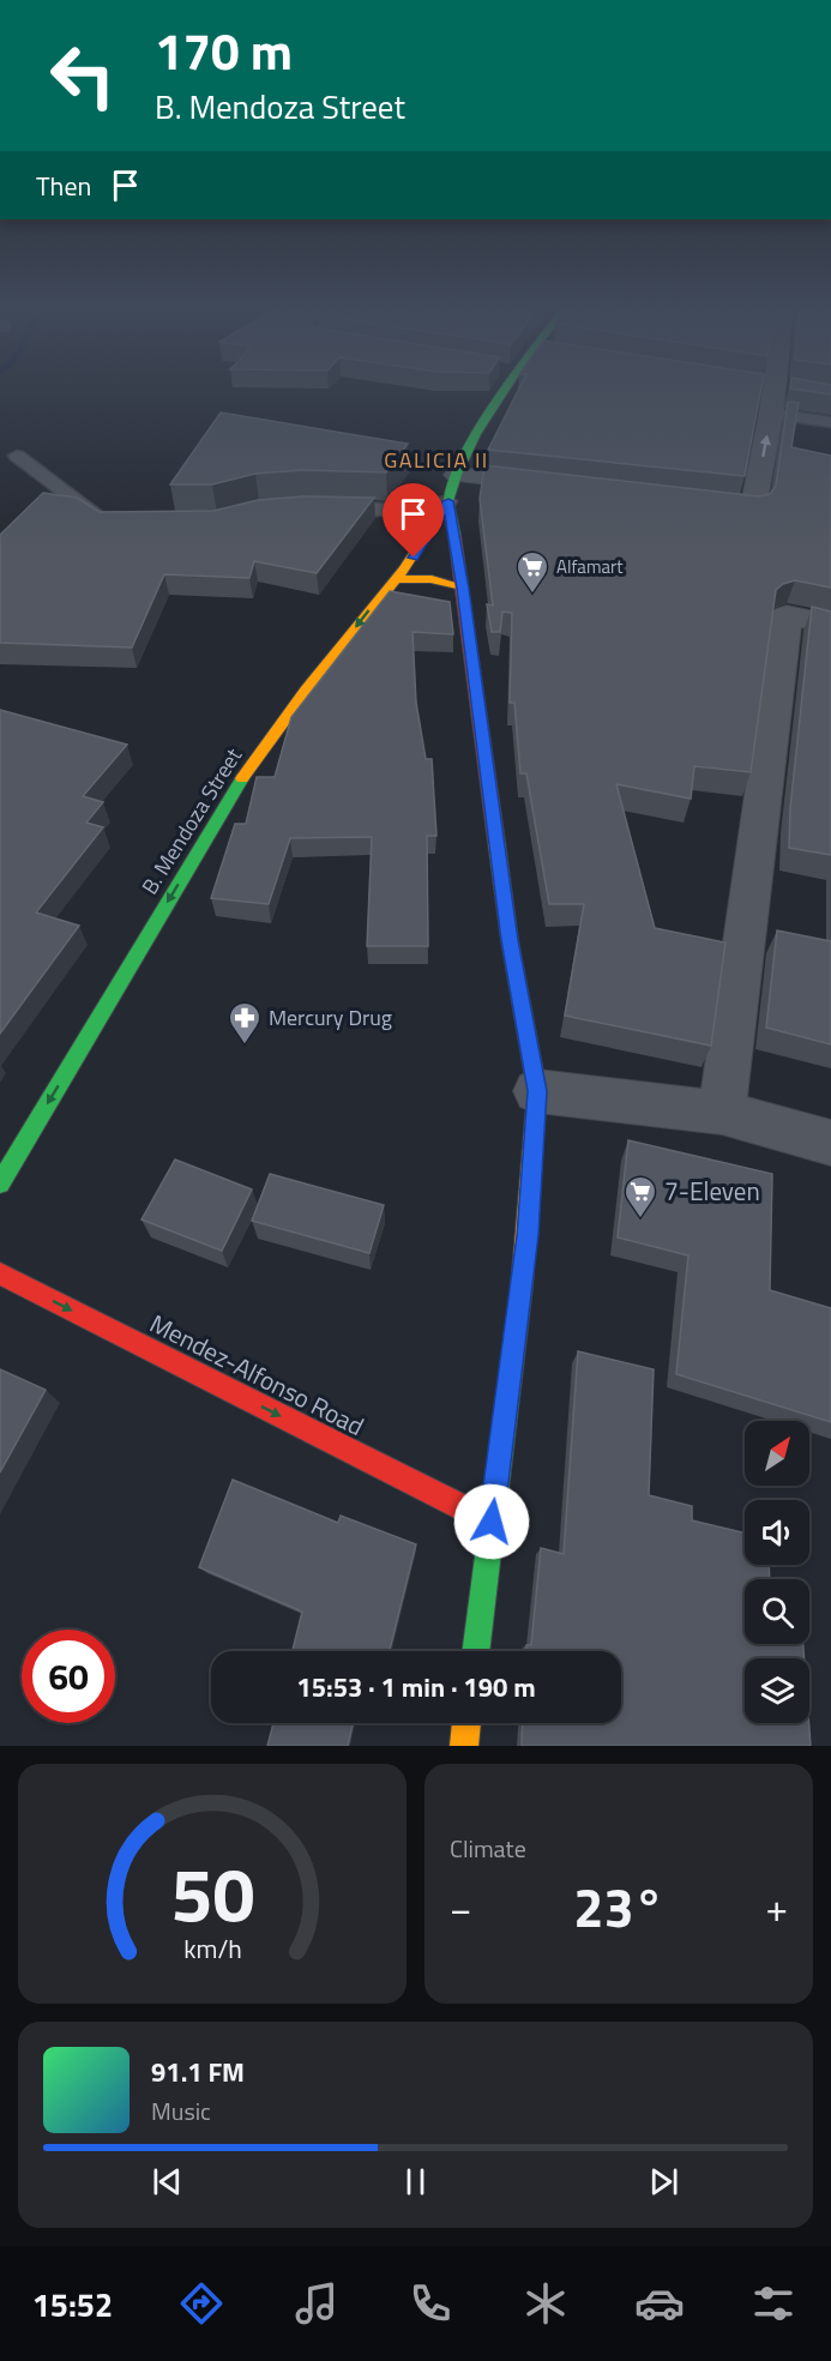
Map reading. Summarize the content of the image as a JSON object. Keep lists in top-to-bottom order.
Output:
{
  "streets": {
    "main road": ["B. Mendoza Street", "Mendez-Alfonso Road"]
  },
  "one_way": ["B. Mendoza Street", "Mendez-Alfonso Road"],
  "districts": ["GALICIA II"],
  "places": {
    "supermarket": ["Alfamart", "7-Eleven"],
    "pharmacy": ["Mercury Drug"]
  },
  "north": "top right",
  "page": {
    "turn": ["170 m", "B. Mendoza Street"],
    "then": "Then",
    "limit": "60",
    "trip": "15:53 · 1 min · 190 m",
    "tile": "Climate",
    "heat": ["−", "23°", "+"],
    "song": ["91.1 FM", "Music"],
    "tabs": "15:52",
    "gauge": ["50", "km/h"]
  }
}
